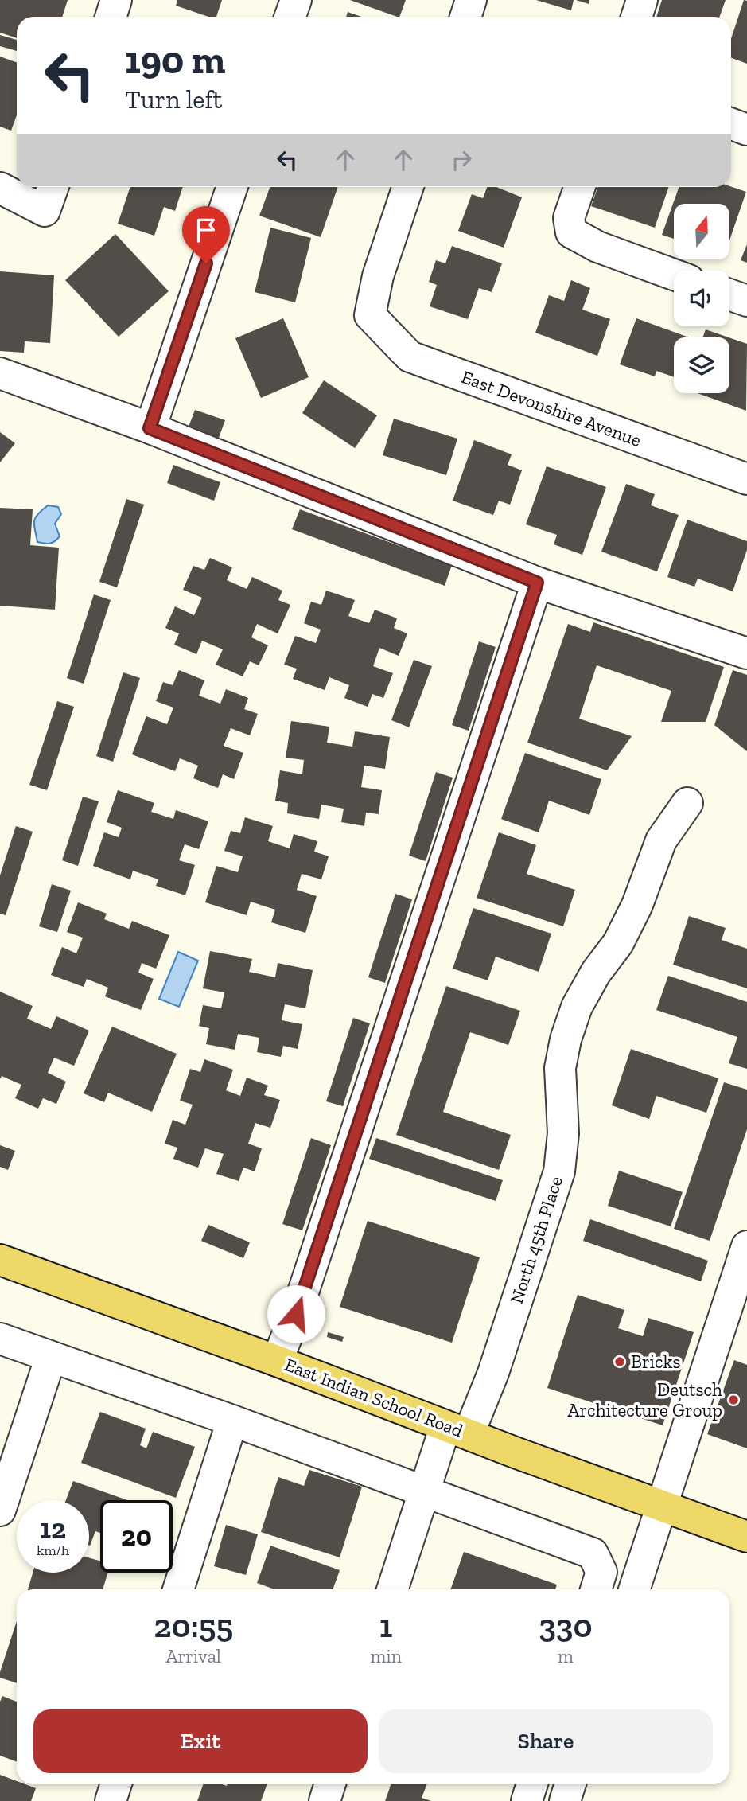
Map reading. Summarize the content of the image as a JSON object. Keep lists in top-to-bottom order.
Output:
{
  "streets": {
    "main road": ["East Indian School Road"],
    "street": ["East Devonshire Avenue", "North 45th Place"]
  },
  "crossings": [
    ["North 45th Place", "East Indian School Road"]
  ],
  "places": ["Bricks", "Deutsch Architecture Group"],
  "north": "top",
  "page": {
    "turn": ["190 m", "Turn left"],
    "speed": "12 km/h",
    "limit": "20",
    "eta": [
      "20:55",
      "Arrival",
      "1",
      "min",
      "330",
      "m"
    ],
    "buttons": ["Exit", "Share"]
  }
}
